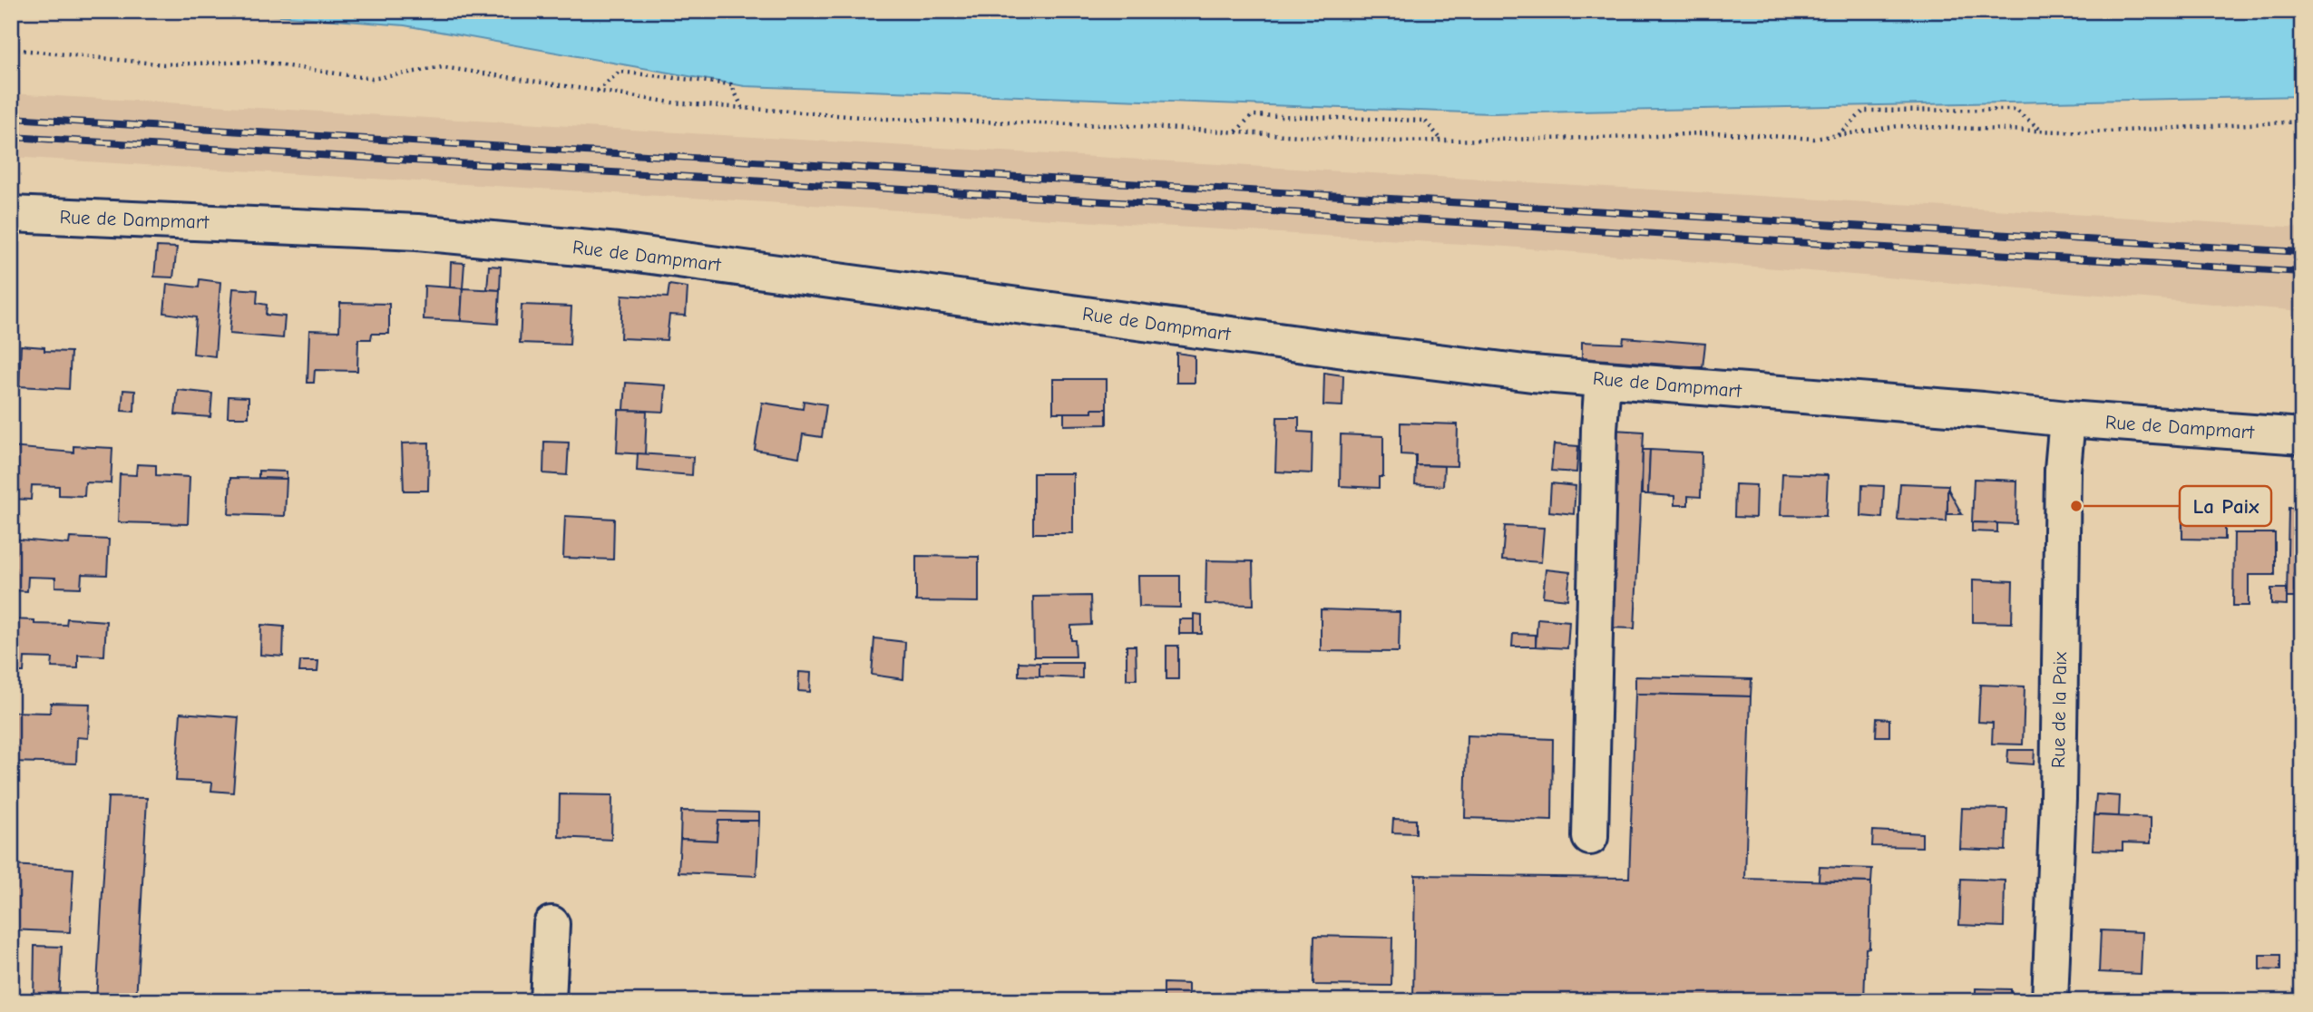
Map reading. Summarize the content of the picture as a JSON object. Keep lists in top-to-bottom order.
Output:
{
  "streets": {
    "street": ["Rue de Dampmart", "Rue de la Paix"]
  },
  "crossings": [
    ["Rue de Dampmart", "Rue de la Paix"]
  ],
  "places": ["La Paix"]
}
